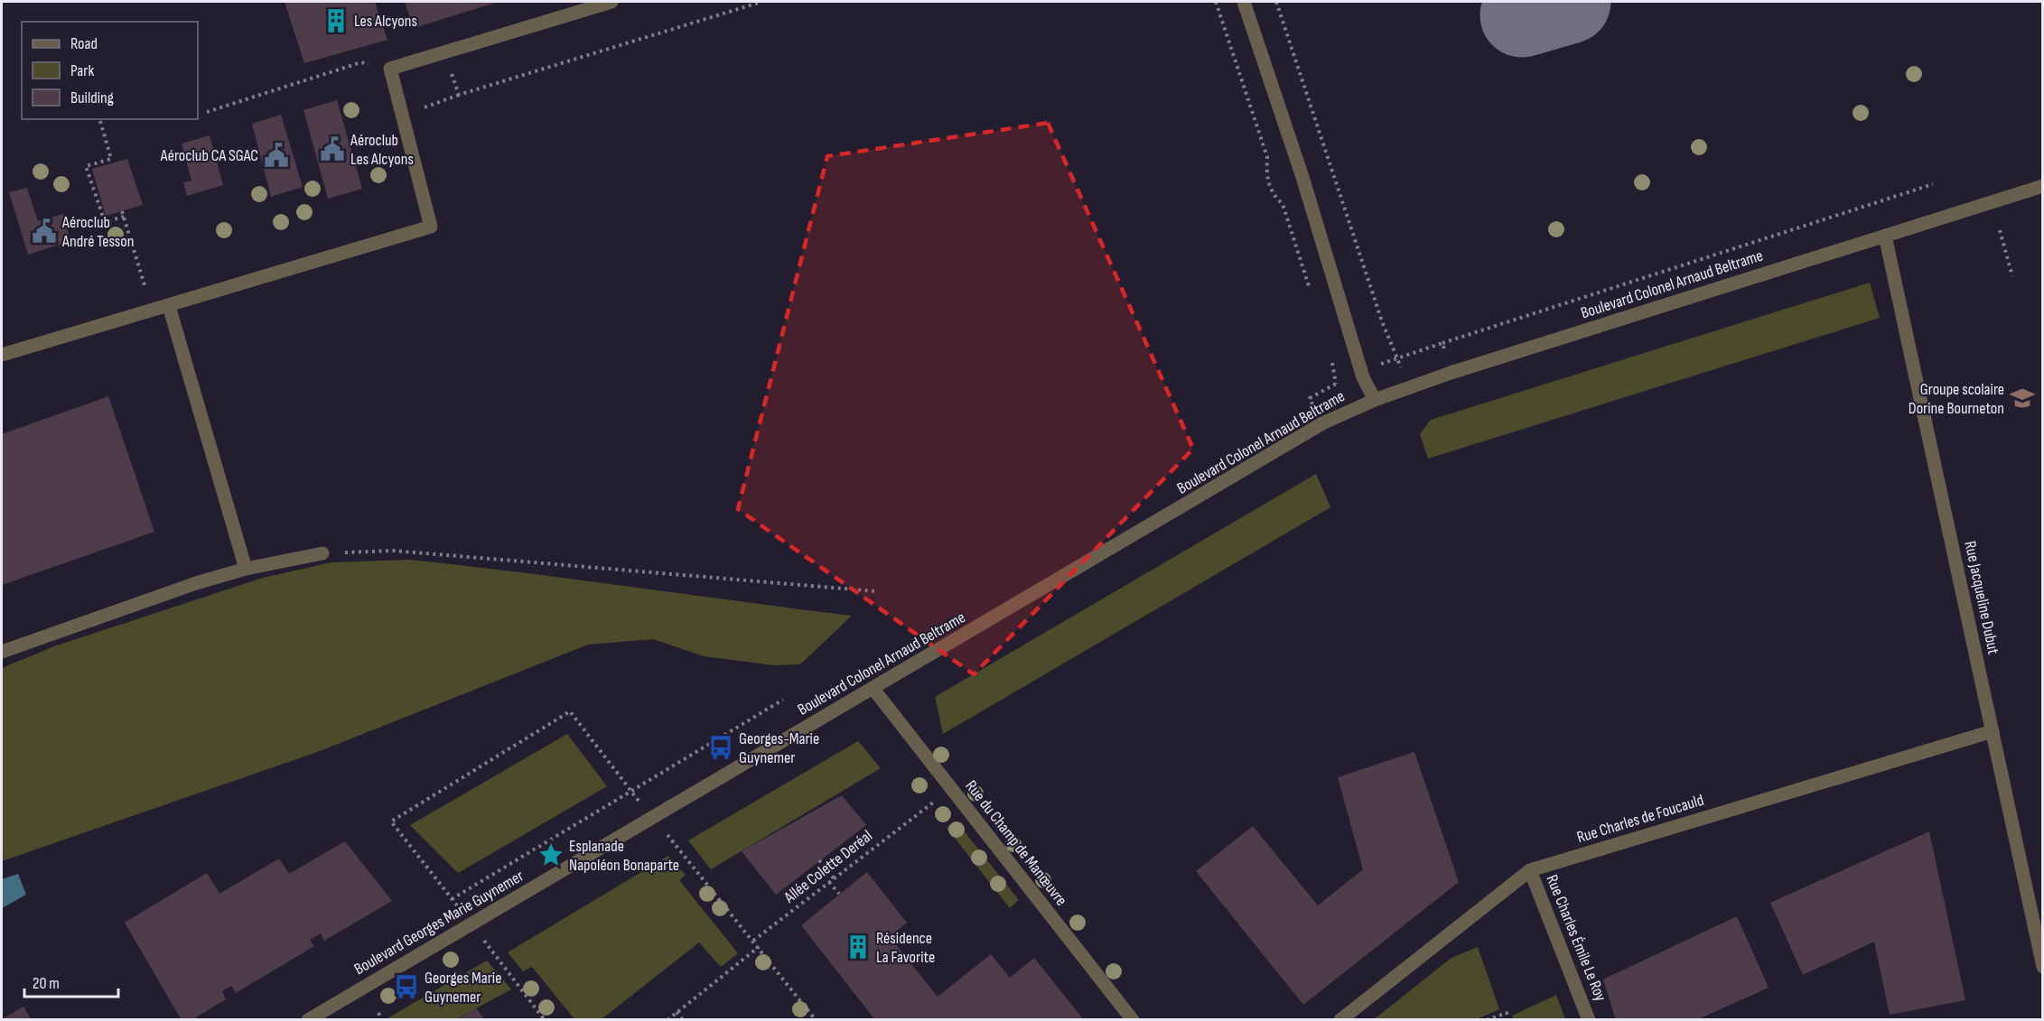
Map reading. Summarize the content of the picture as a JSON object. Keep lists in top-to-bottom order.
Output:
{
  "streets": {
    "street": [
      "Boulevard Colonel Arnaud Beltrame",
      "Rue Jacqueline Dubut",
      "Rue Charles de Foucauld",
      "Rue du Champ de Manœuvre",
      "Boulevard Georges Marie Guynemer",
      "Rue Charles Émile Le Roy"
    ],
    "path": ["Allée Colette Deréal"]
  },
  "crossings": [
    ["Boulevard Colonel Arnaud Beltrame", "Rue Jacqueline Dubut"],
    ["Boulevard Colonel Arnaud Beltrame", "Rue du Champ de Manœuvre"],
    ["Boulevard Colonel Arnaud Beltrame", "Boulevard Georges Marie Guynemer"],
    ["Rue Jacqueline Dubut", "Rue Charles de Foucauld"],
    ["Rue Charles de Foucauld", "Rue Charles Émile Le Roy"]
  ],
  "places": {
    "building": ["Les Alcyons", "Résidence La Favorite"],
    "public building": ["Aéroclub Les Alcyons", "Aéroclub CA SGAC", "Aéroclub André Tesson"],
    "school or university": ["Groupe scolaire Dorine Bourneton"],
    "bus stop": ["Georges-Marie Guynemer", "Georges Marie Guynemer"],
    "place": ["Esplanade Napoléon Bonaparte"]
  },
  "legend": ["Road", "Park", "Building"],
  "scale_bar": "20 m"
}
